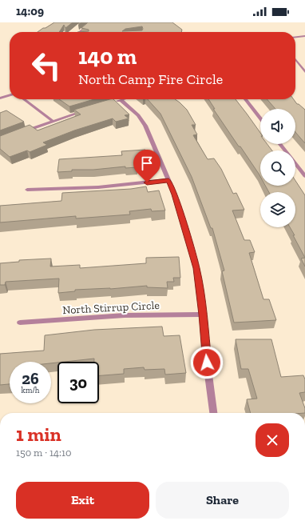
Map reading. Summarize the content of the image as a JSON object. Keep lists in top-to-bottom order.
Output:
{
  "streets": {
    "street": ["North Stirrup Circle"]
  },
  "page": {
    "status": "14:09",
    "turn": ["140 m", "North Camp Fire Circle"],
    "speed": "26 km/h",
    "limit": "30",
    "heading": ["1 min", "150 m · 14:10"],
    "buttons": ["Exit", "Share"]
  }
}
